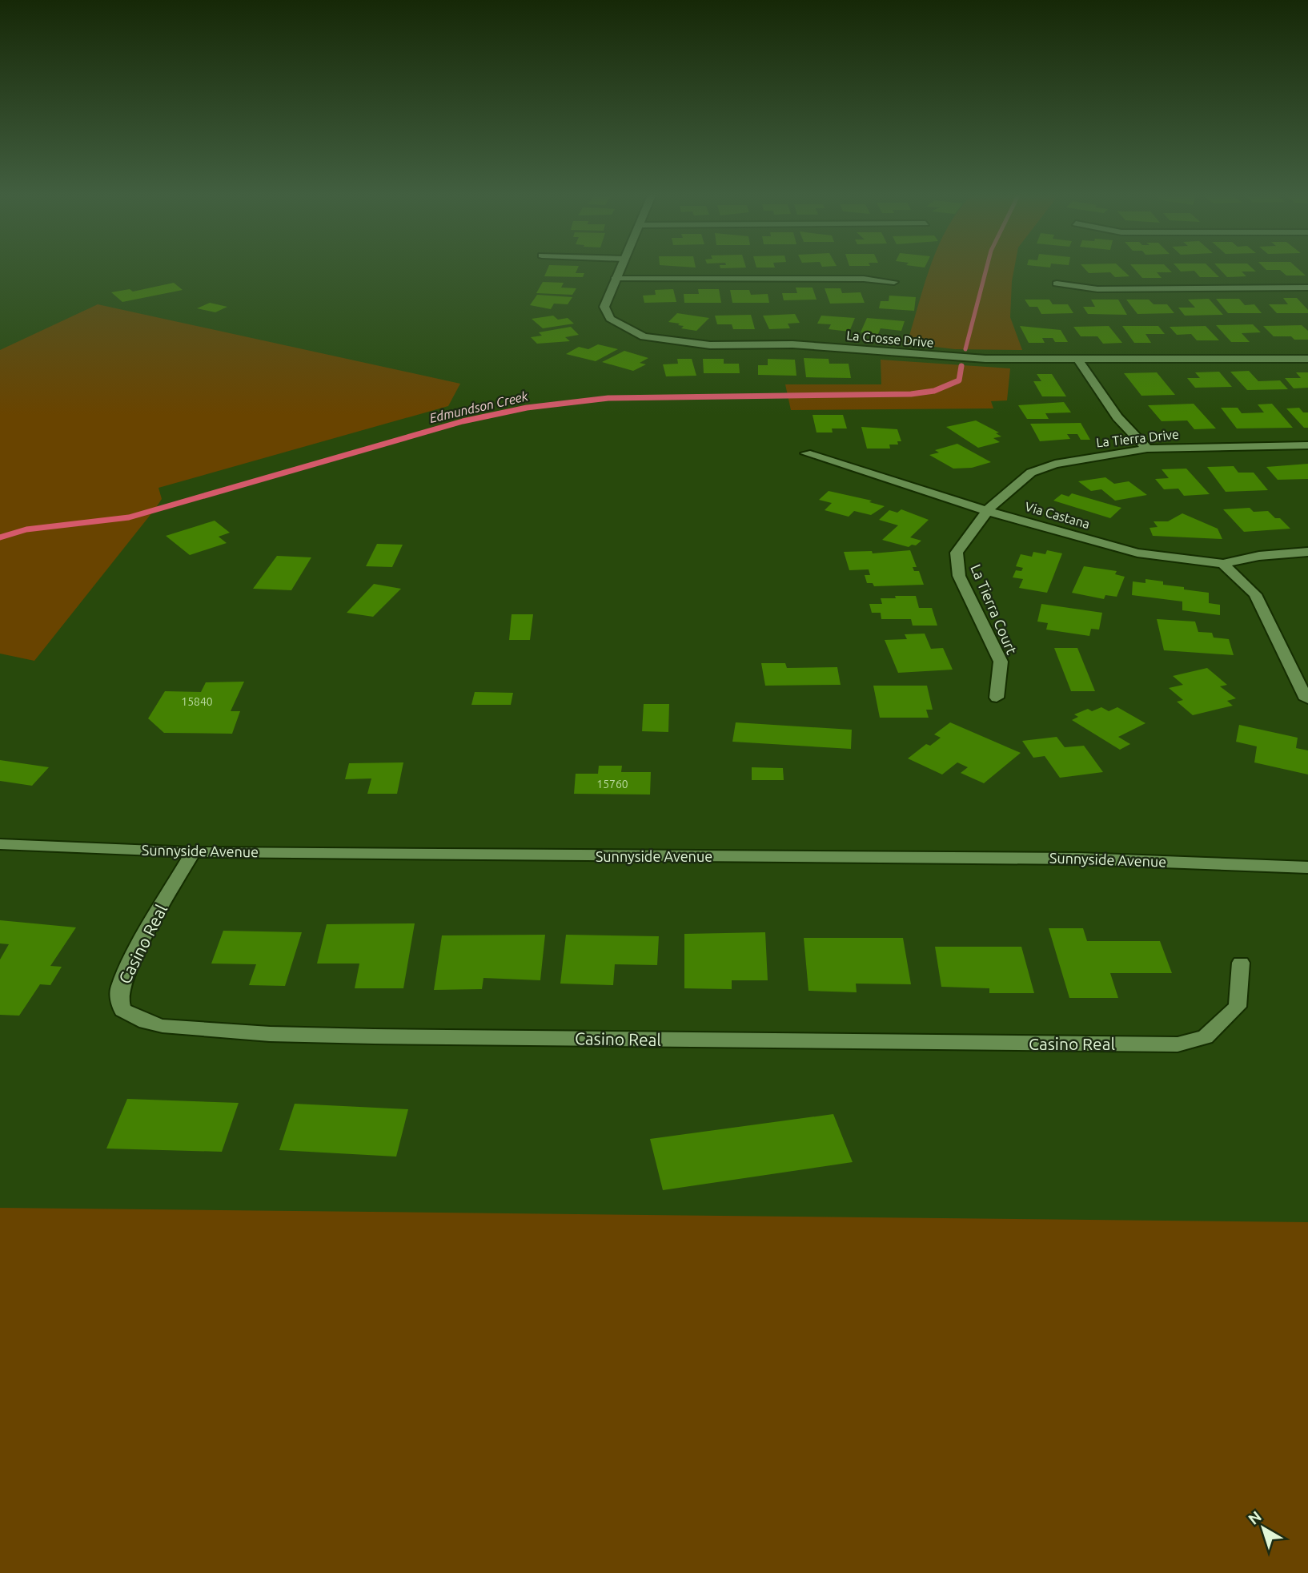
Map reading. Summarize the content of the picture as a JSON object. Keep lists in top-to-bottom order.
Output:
{
  "streets": {
    "street": [
      "La Crosse Drive",
      "La Tierra Drive",
      "Via Castana",
      "La Tierra Court",
      "Sunnyside Avenue",
      "Casino Real"
    ]
  },
  "crossings": [
    ["La Tierra Drive", "Via Castana"],
    ["La Tierra Drive", "La Tierra Court"],
    ["Via Castana", "La Tierra Court"],
    ["Sunnyside Avenue", "Casino Real"]
  ],
  "water": ["Edmundson Creek"],
  "house_numbers": ["15840", "15760"],
  "north": "top left"
}
